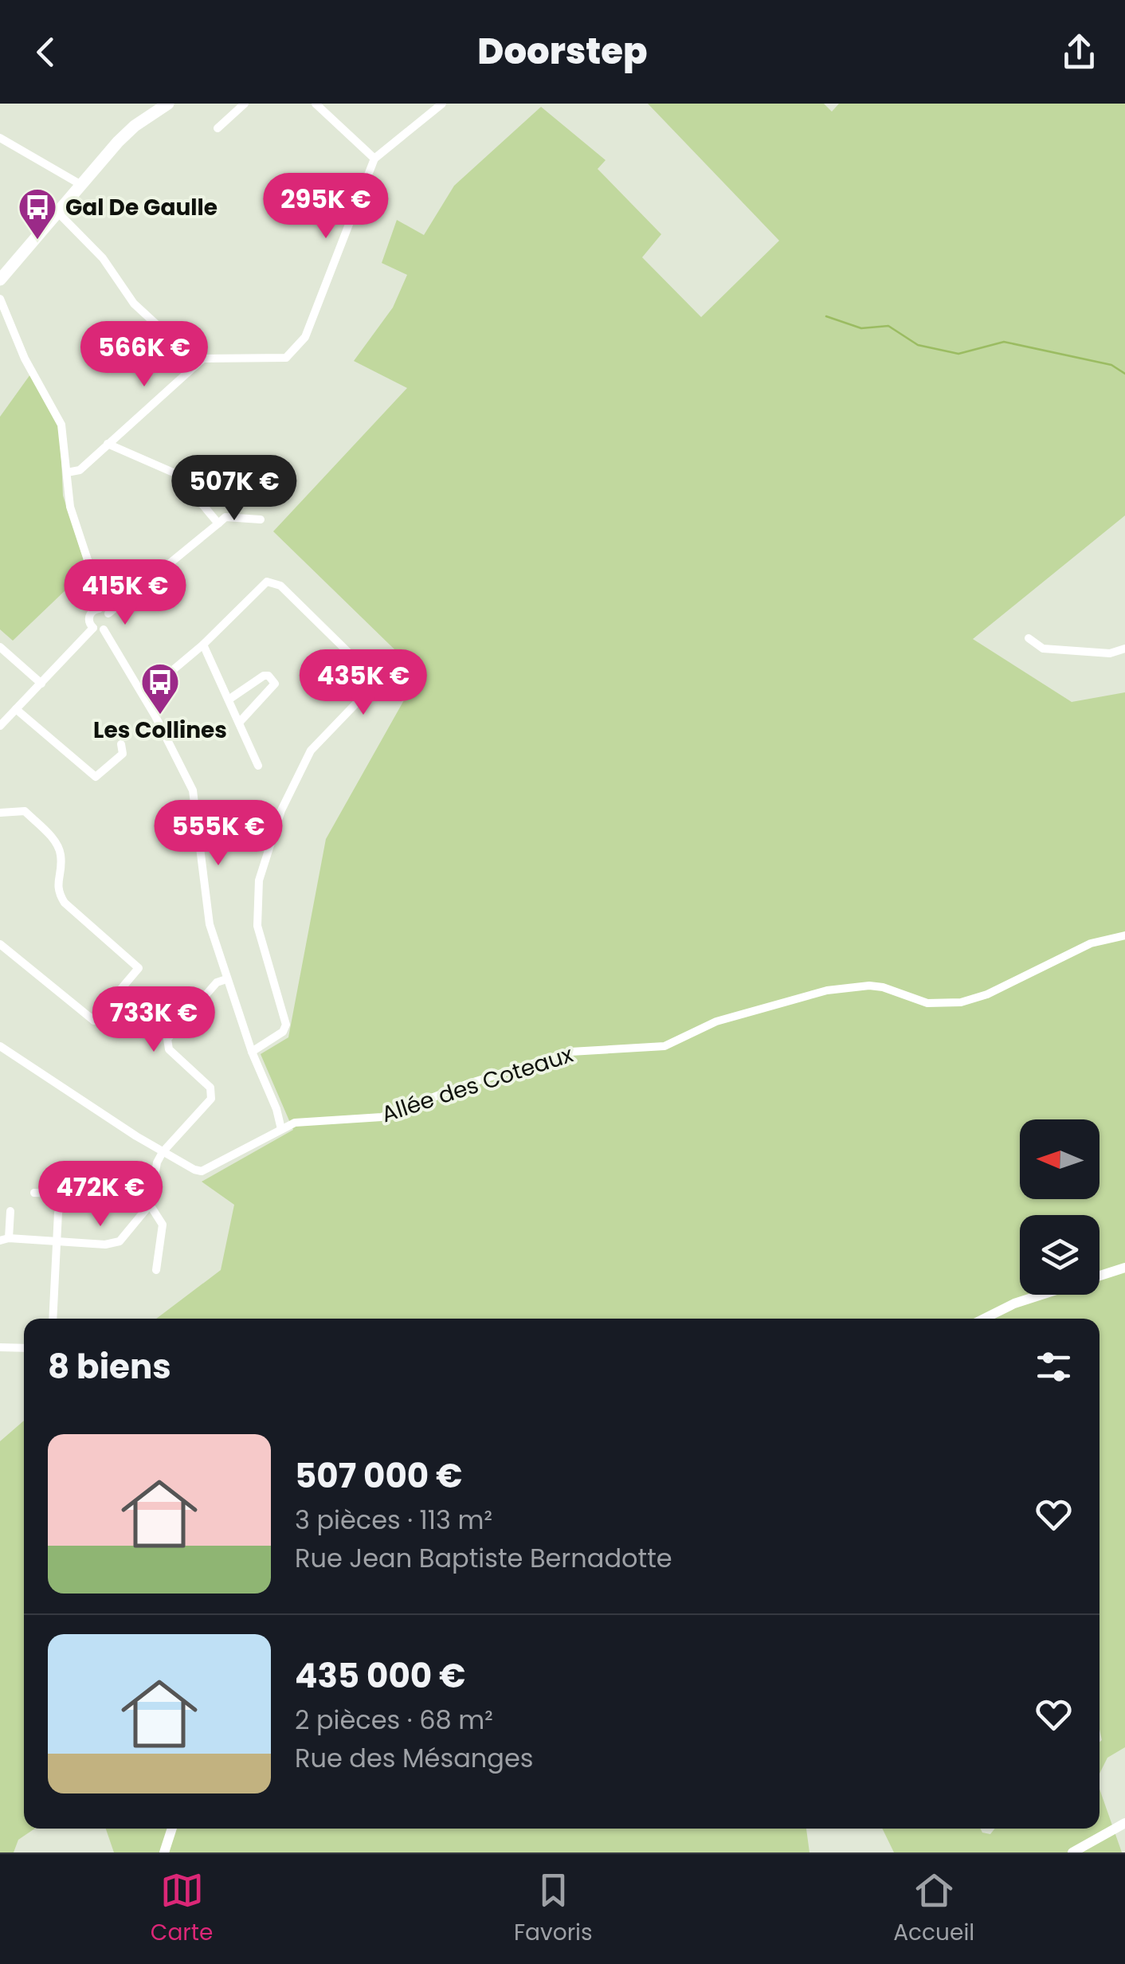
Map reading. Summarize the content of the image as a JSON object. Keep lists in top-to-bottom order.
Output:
{
  "streets": {
    "street": ["Allée des Coteaux"]
  },
  "places": {
    "bus stop": ["Gal De Gaulle", "Les Collines"]
  },
  "north": "left",
  "page": {
    "header": "Doorstep",
    "price": [
      "295K €",
      "566K €",
      "507K €",
      "415K €",
      "435K €",
      "555K €",
      "733K €",
      "472K €"
    ],
    "heading": "8 biens",
    "list": [
      {
        "name": "507 000 €",
        "note": "3 pièces · 113 m² · Rue Jean Baptiste Bernadotte"
      },
      {
        "name": "435 000 €",
        "note": "2 pièces · 68 m² · Rue des Mésanges"
      }
    ],
    "tabs": ["Carte", "Favoris", "Accueil"]
  }
}
